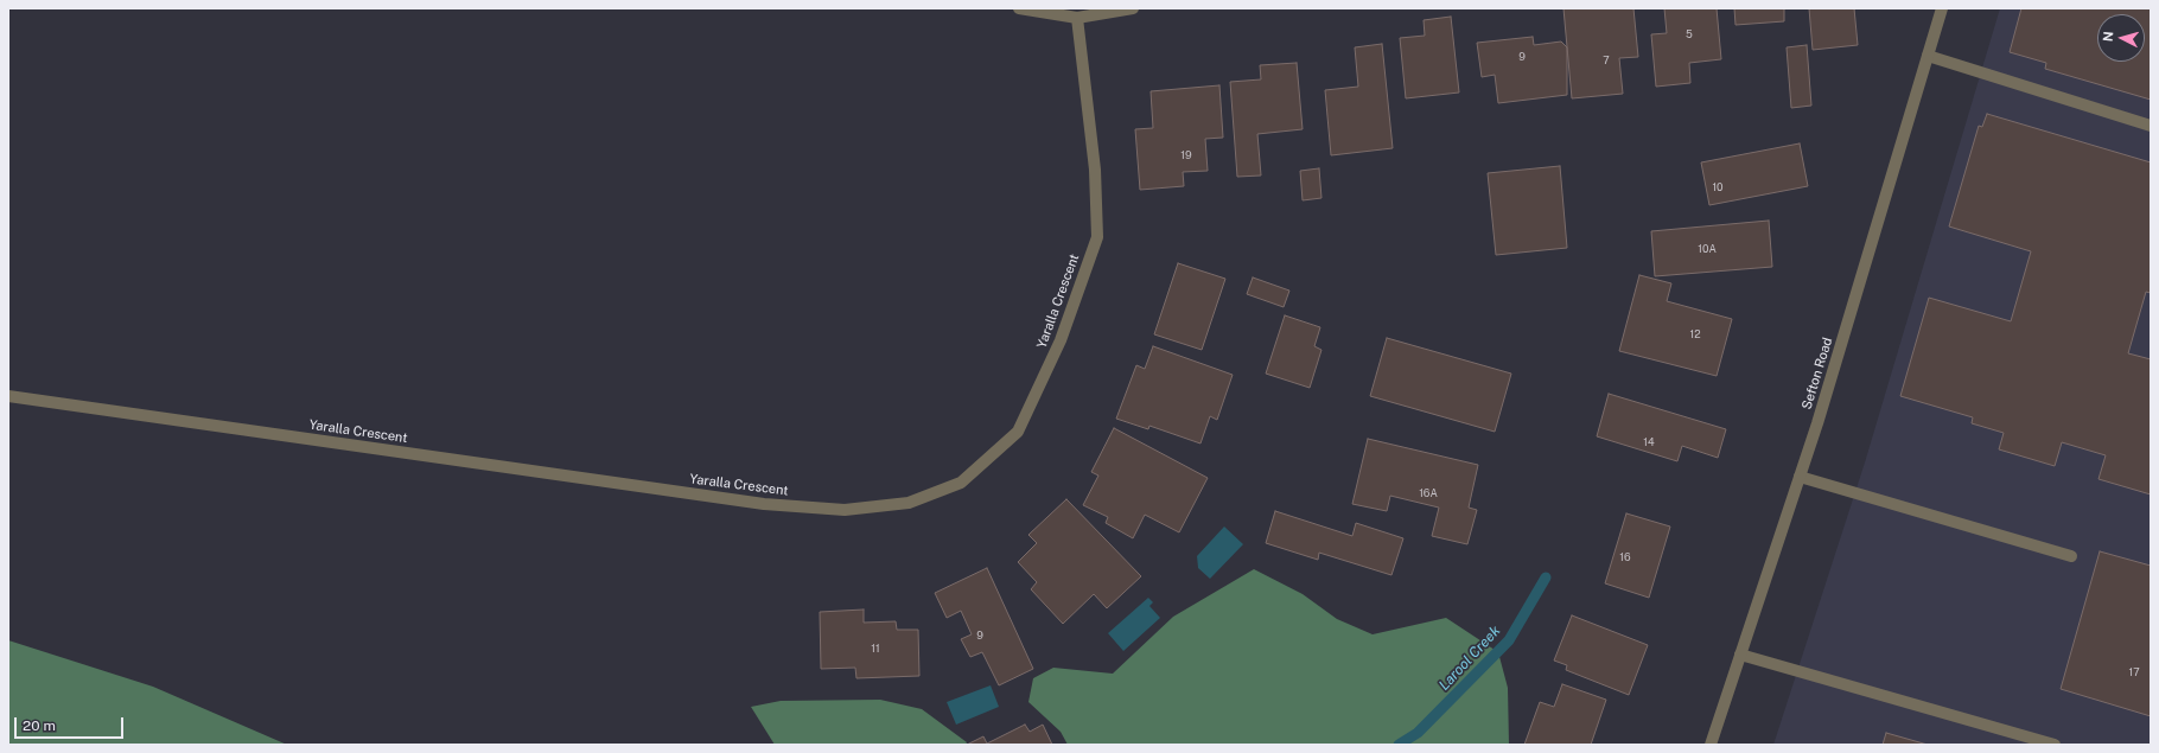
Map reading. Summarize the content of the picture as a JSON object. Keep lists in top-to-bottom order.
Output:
{
  "streets": {
    "street": ["Yaralla Crescent", "Sefton Road"]
  },
  "water": ["Larool Creek"],
  "house_numbers": [
    "5",
    "9",
    "7",
    "19",
    "10",
    "10A",
    "12",
    "14",
    "16A",
    "16",
    "9",
    "11",
    "17"
  ],
  "scale_bar": "20 m",
  "north": "left"
}
